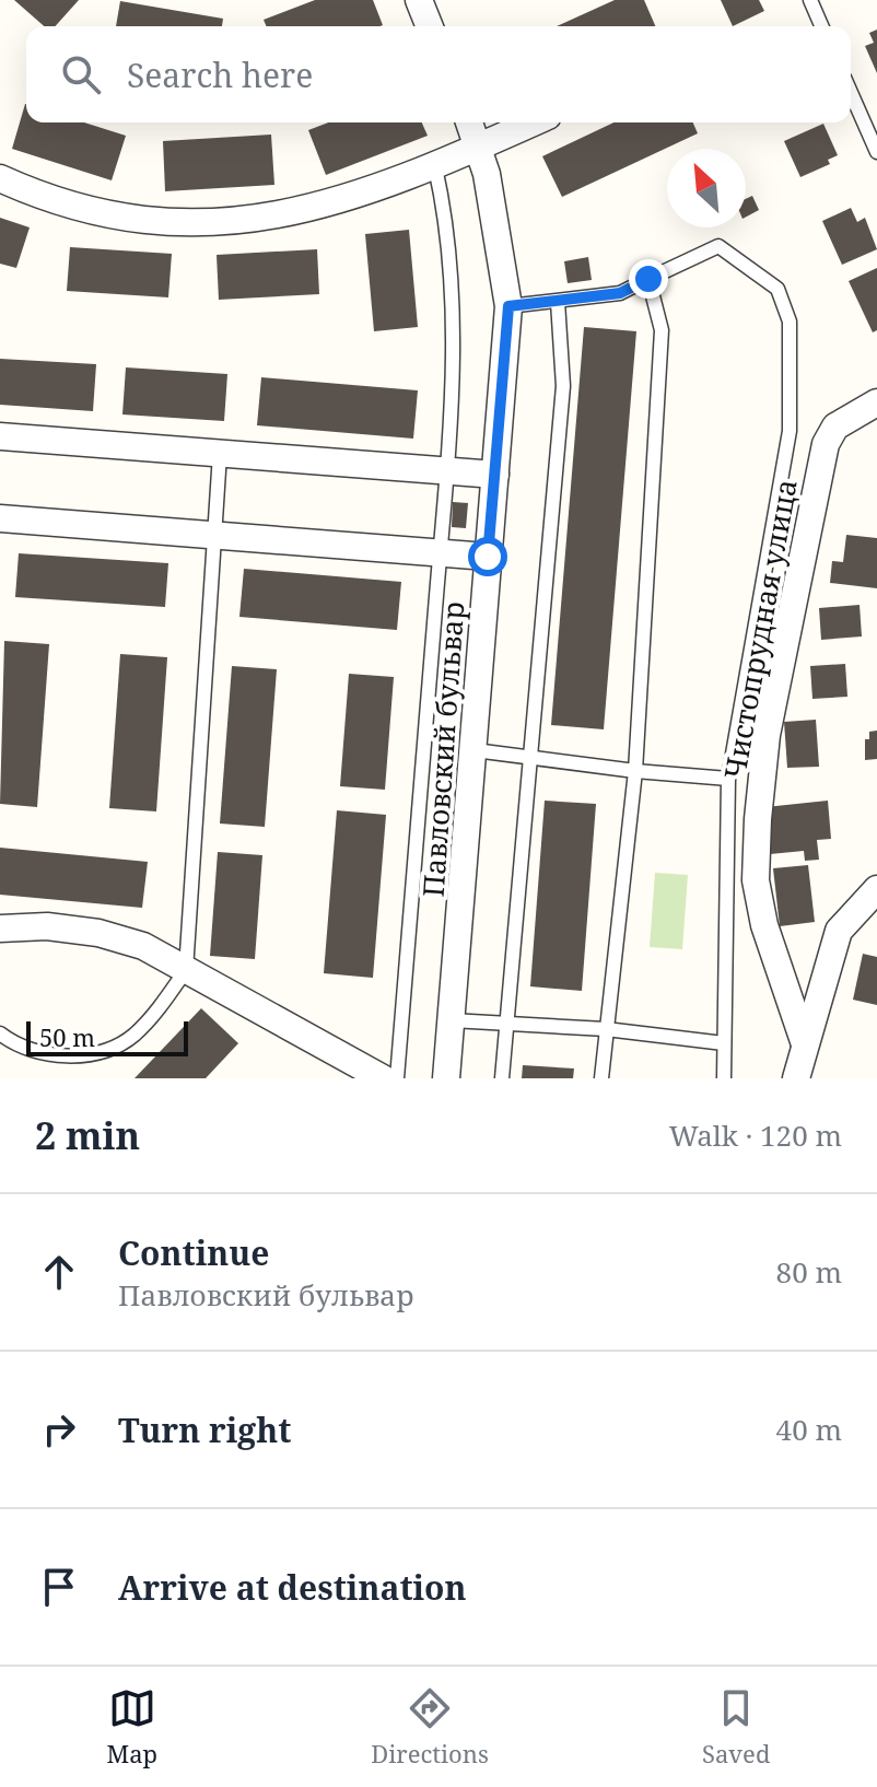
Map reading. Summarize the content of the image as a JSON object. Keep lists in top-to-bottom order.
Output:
{
  "streets": {
    "street": ["Чистопрудная улица", "Павловский бульвар"]
  },
  "scale_bar": "50 m",
  "north": "top left",
  "page": {
    "search": "Search here",
    "scale": "50 m",
    "heading": ["2 min", "Walk · 120 m"],
    "list": [
      ["Continue", "Павловский бульвар", "80 m"],
      ["Turn right", "40 m"],
      "Arrive at destination"
    ],
    "nav": ["Map", "Directions", "Saved"]
  }
}
